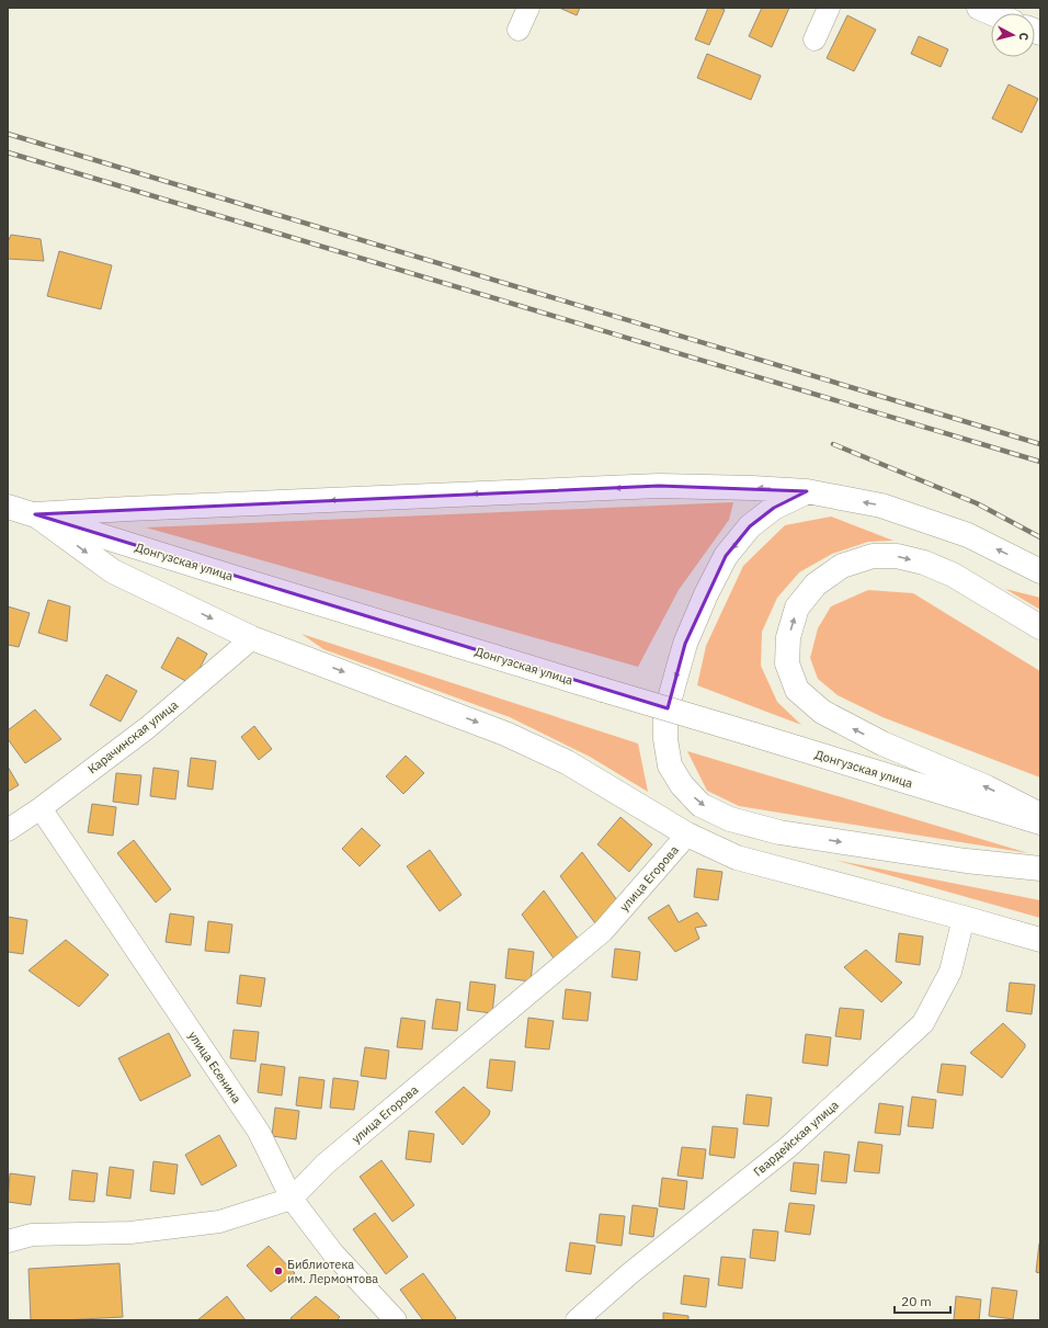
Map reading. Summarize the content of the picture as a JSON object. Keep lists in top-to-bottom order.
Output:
{
  "streets": {
    "main road": ["Донгузская улица"],
    "street": [
      "Карачинская улица",
      "улица Егорова",
      "улица Есенина",
      "Гвардейская улица"
    ]
  },
  "crossings": [
    ["Карачинская улица", "улица Есенина"],
    ["улица Егорова", "улица Есенина"]
  ],
  "places": ["Библиотека им. Лермонтова"],
  "scale_bar": "20 m",
  "north": "right"
}
